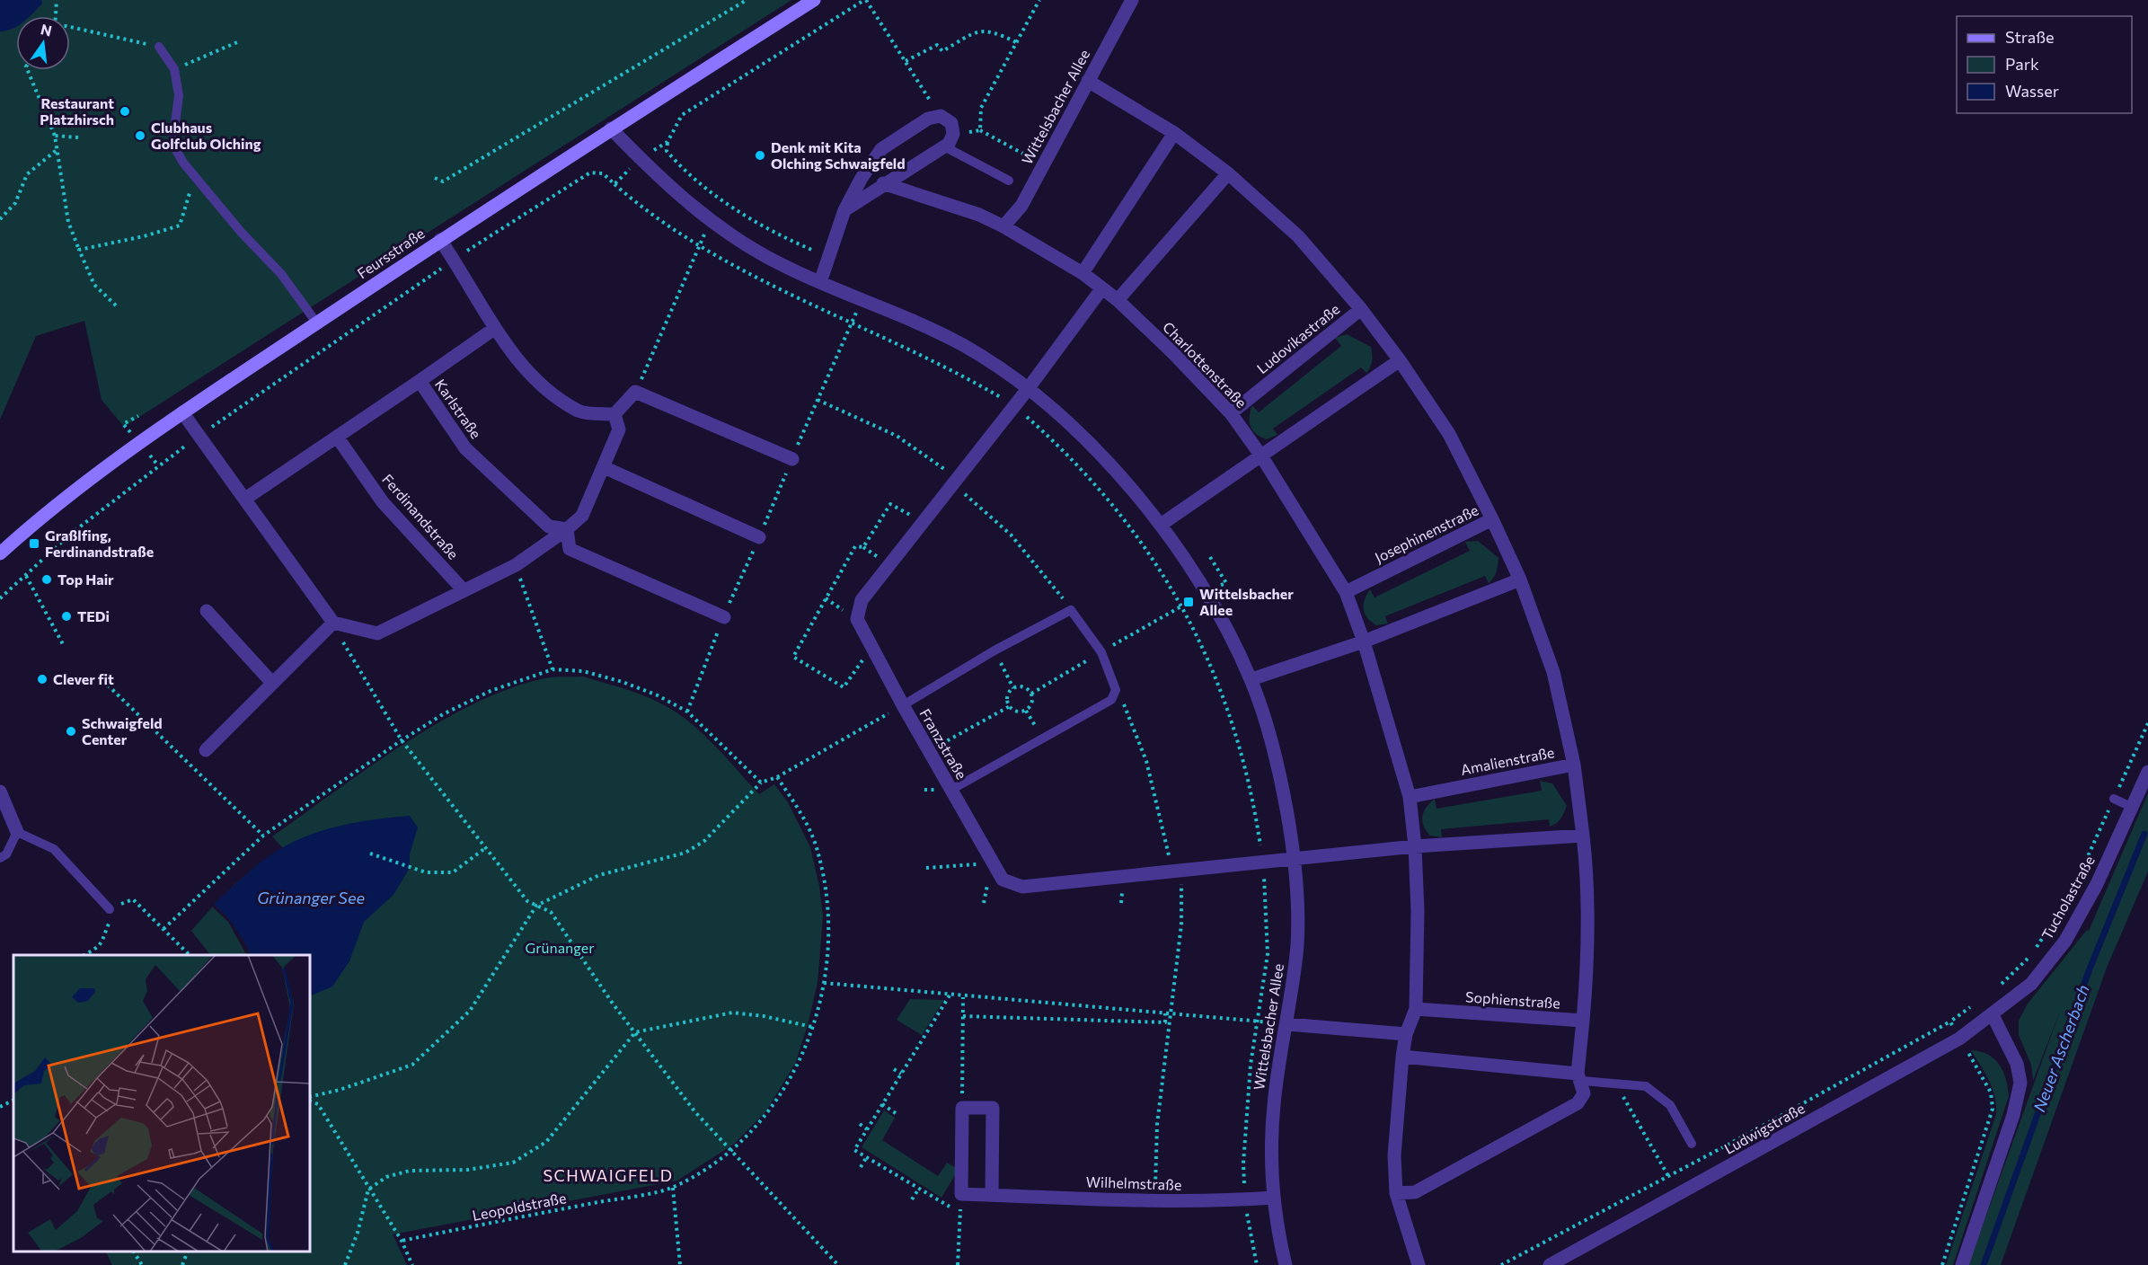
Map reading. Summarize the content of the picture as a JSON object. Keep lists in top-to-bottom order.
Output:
{
  "streets": {
    "street": [
      "Wittelsbacher Allee",
      "Feursstraße",
      "Ludovikastraße",
      "Charlottenstraße",
      "Karlstraße",
      "Ferdinandstraße",
      "Josephinenstraße",
      "Franzstraße",
      "Amalienstraße",
      "Tucholastraße",
      "Sophienstraße",
      "Ludwigstraße",
      "Wilhelmstraße"
    ],
    "path": ["Leopoldstraße"]
  },
  "crossings": [
    ["Wittelsbacher Allee", "Feursstraße"],
    ["Wittelsbacher Allee", "Charlottenstraße"],
    ["Wittelsbacher Allee", "Franzstraße"],
    ["Wittelsbacher Allee", "Wilhelmstraße"],
    ["Ludovikastraße", "Charlottenstraße"],
    ["Ludovikastraße", "Josephinenstraße"],
    ["Josephinenstraße", "Amalienstraße"],
    ["Amalienstraße", "Sophienstraße"],
    ["Tucholastraße", "Ludwigstraße"]
  ],
  "districts": ["SCHWAIGFELD"],
  "water": ["Grünanger See", "Neuer Ascherbach"],
  "parks": ["Grünanger"],
  "places": {
    "other": [
      "Restaurant Platzhirsch",
      "Clubhaus Golfclub Olching",
      "Denk mit Kita Olching Schwaigfeld",
      "Top Hair",
      "TEDi",
      "Clever fit",
      "Schwaigfeld Center"
    ],
    "transit": ["Graßlfing, Ferdinandstraße", "Wittelsbacher Allee"]
  },
  "legend": ["Straße", "Park", "Wasser"],
  "north": "top"
}
